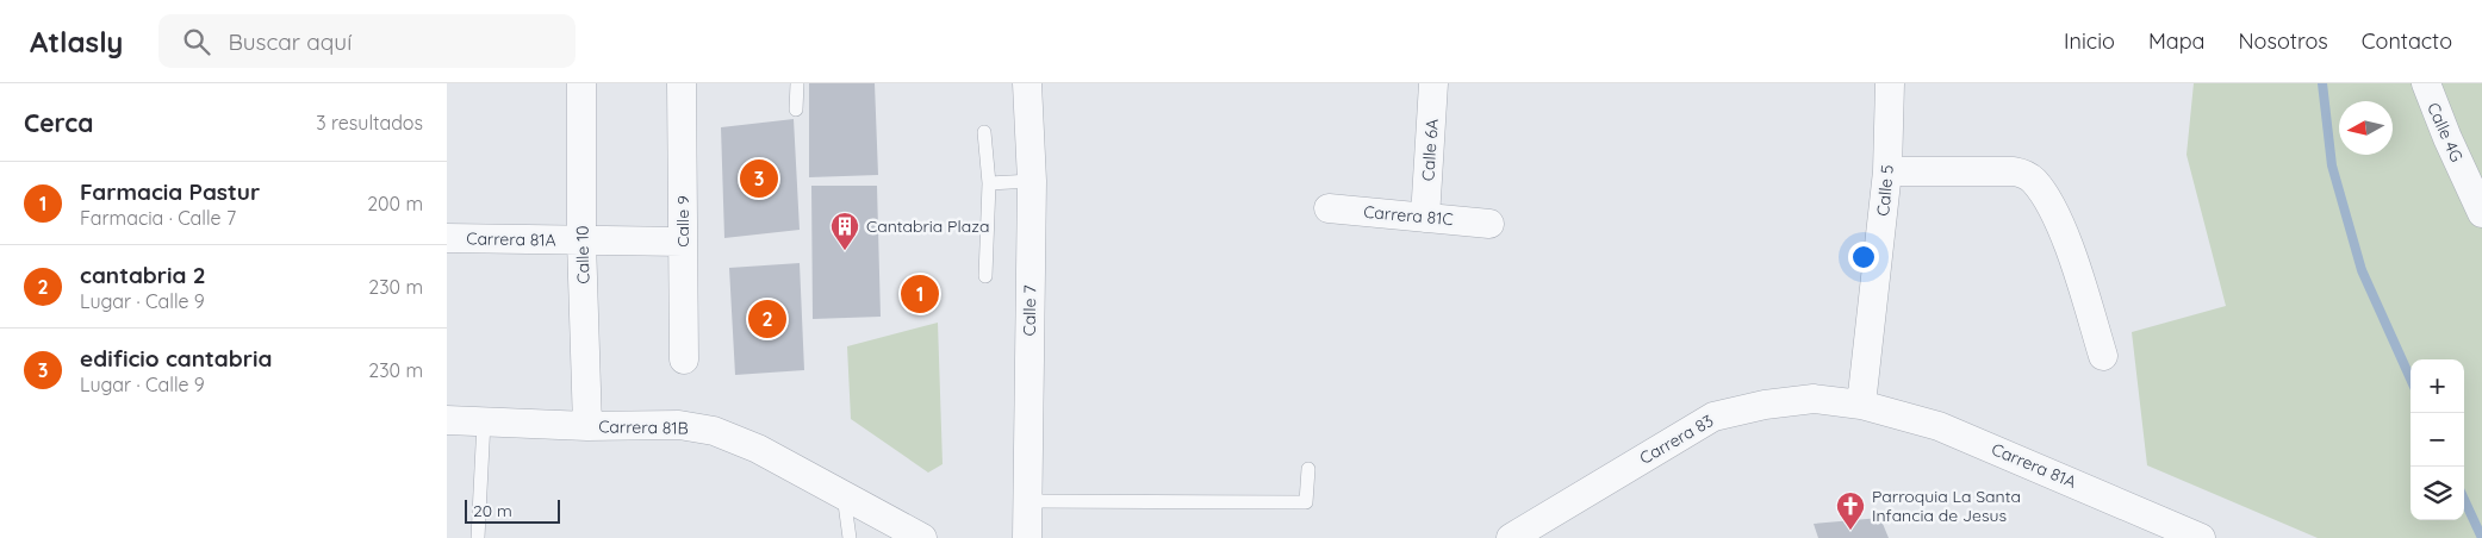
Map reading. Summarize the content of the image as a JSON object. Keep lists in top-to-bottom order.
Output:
{
  "streets": {
    "street": [
      "Calle 4G",
      "Calle 6A",
      "Calle 5",
      "Carrera 81C",
      "Calle 9",
      "Carrera 81A",
      "Calle 10",
      "Calle 7",
      "Carrera 81B",
      "Carrera 83"
    ]
  },
  "crossings": [
    ["Calle 6A", "Carrera 81C"],
    ["Calle 5", "Carrera 81A"],
    ["Calle 5", "Carrera 83"],
    ["Calle 9", "Carrera 81A"],
    ["Carrera 81A", "Calle 10"],
    ["Carrera 81A", "Carrera 83"],
    ["Calle 10", "Carrera 81B"]
  ],
  "places": {
    "building": ["Cantabria Plaza"],
    "church": ["Parroquia La Santa Infancia de Jesus"]
  },
  "scale_bar": "20 m",
  "north": "left",
  "page": {
    "header": "Atlasly",
    "search": "Buscar aquí",
    "nav": [
      "Inicio",
      "Mapa",
      "Nosotros",
      "Contacto"
    ],
    "heading": ["Cerca", "3 resultados"],
    "pins": ["3", "1", "2"],
    "list": [
      {
        "mark": "1",
        "name": "Farmacia Pastur",
        "note": "Farmacia · Calle 7",
        "value": "200 m"
      },
      {
        "mark": "2",
        "name": "cantabria 2",
        "note": "Lugar · Calle 9",
        "value": "230 m"
      },
      {
        "mark": "3",
        "name": "edificio cantabria",
        "note": "Lugar · Calle 9",
        "value": "230 m"
      }
    ],
    "map_buttons": ["+", "−"],
    "scale": "20 m"
  }
}
